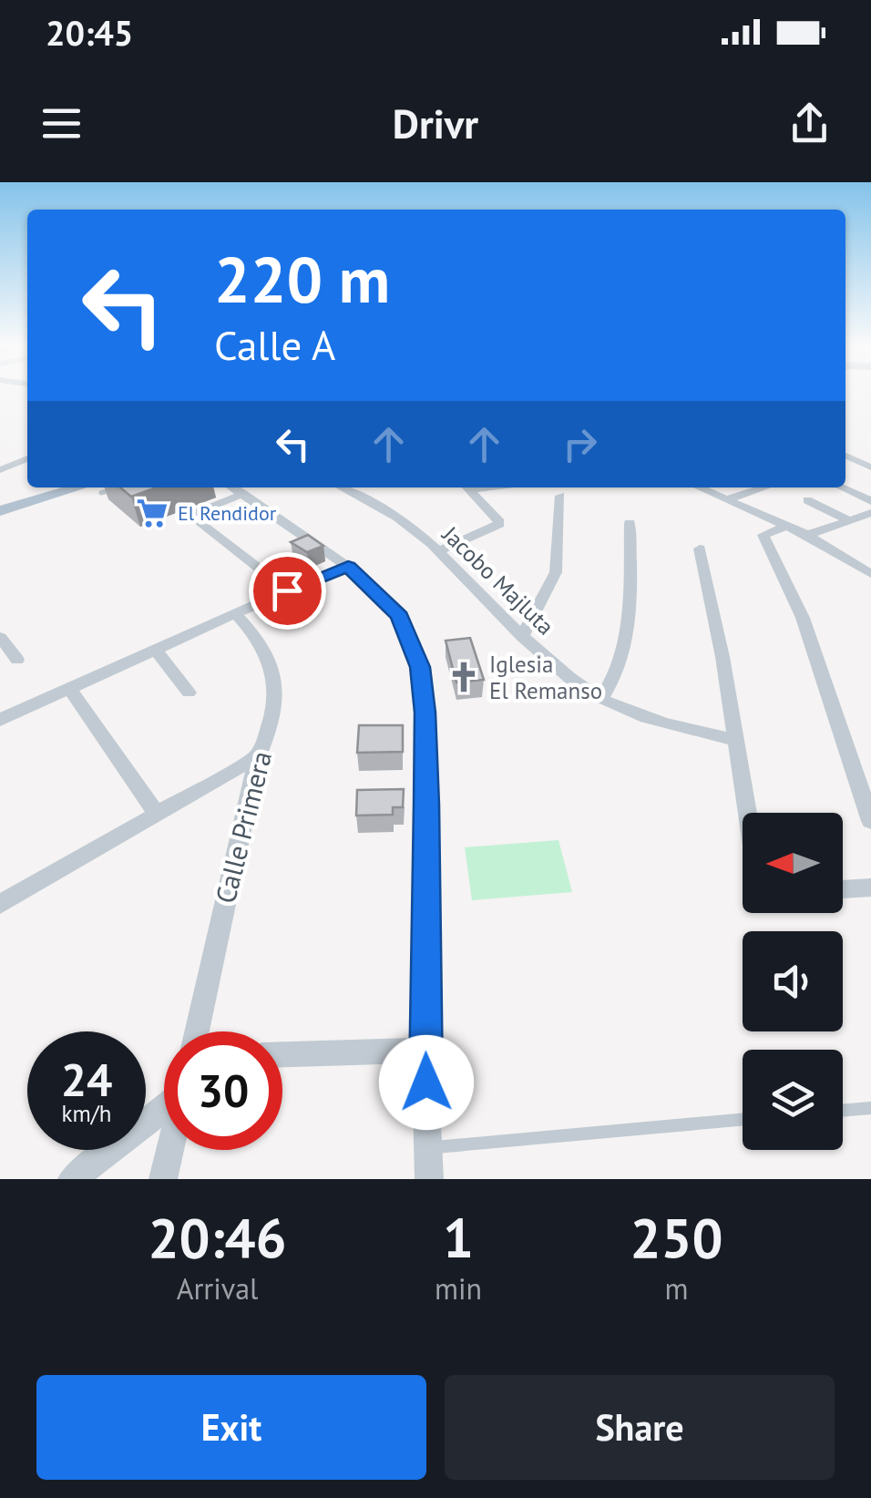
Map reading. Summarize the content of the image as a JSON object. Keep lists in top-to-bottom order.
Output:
{
  "streets": {
    "street": ["Jacobo Majluta", "Calle Primera"]
  },
  "places": {
    "supermarket": ["El Rendidor"],
    "church": ["Iglesia El Remanso"]
  },
  "north": "left",
  "page": {
    "status": "20:45",
    "header": "Drivr",
    "turn": ["220 m", "Calle A"],
    "speed": "24 km/h",
    "limit": "30",
    "eta": [
      "20:46",
      "Arrival",
      "1",
      "min",
      "250",
      "m"
    ],
    "buttons": ["Exit", "Share"]
  }
}
